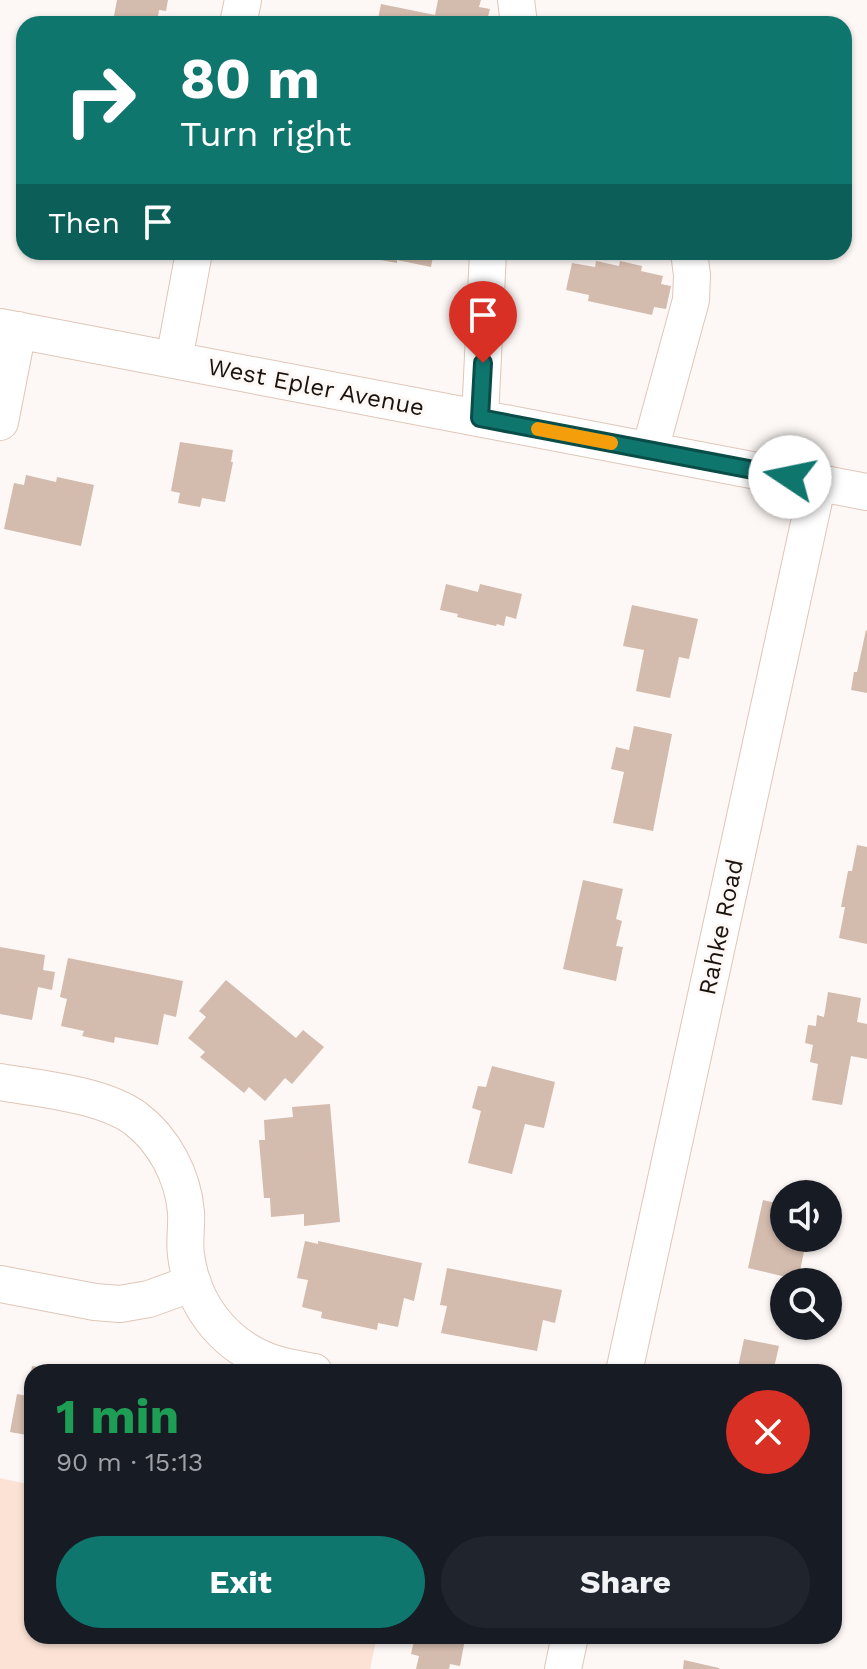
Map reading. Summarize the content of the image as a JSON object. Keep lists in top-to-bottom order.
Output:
{
  "streets": {
    "street": ["West Epler Avenue", "Rahke Road"]
  },
  "crossings": [
    ["West Epler Avenue", "Rahke Road"]
  ],
  "page": {
    "turn": ["80 m", "Turn right"],
    "then": "Then",
    "heading": ["1 min", "90 m · 15:13"],
    "buttons": ["Exit", "Share"]
  }
}
